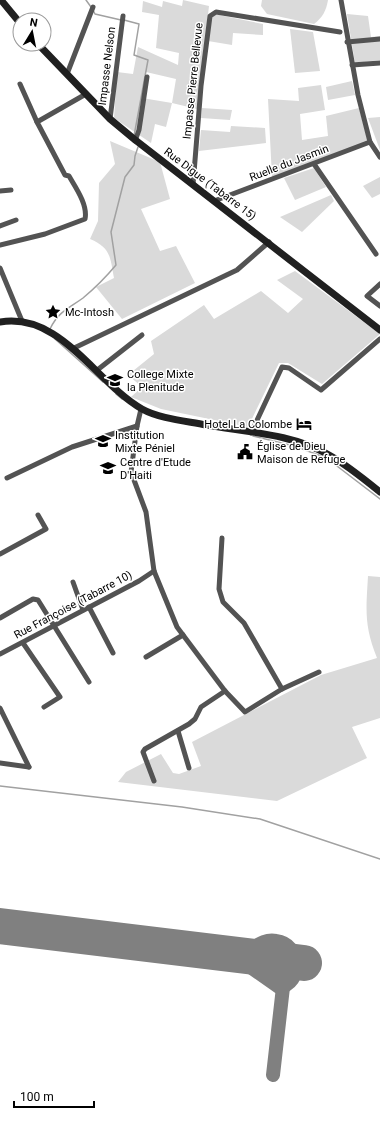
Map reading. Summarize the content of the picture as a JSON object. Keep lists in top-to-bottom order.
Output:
{
  "streets": {
    "street": [
      "Impasse Nelson",
      "Impasse Pierre Bellevue",
      "Ruelle du Jasmin",
      "Rue Digue (Tabarre 15)",
      "Rue Françoise (Tabarre 10)"
    ]
  },
  "crossings": [
    ["Impasse Nelson", "Rue Digue (Tabarre 15)"],
    ["Impasse Pierre Bellevue", "Rue Digue (Tabarre 15)"],
    ["Ruelle du Jasmin", "Rue Digue (Tabarre 15)"]
  ],
  "places": {
    "place": ["Mc-Intosh"],
    "school or university": ["College Mixte la Plenitude", "Institution Mixte Péniel", "Centre d'Etude D'Haiti"],
    "hotel": ["Hotel La Colombe"],
    "public building": ["Église de Dieu Maison de Refuge"]
  },
  "scale_bar": "100 m",
  "north": "top"
}
